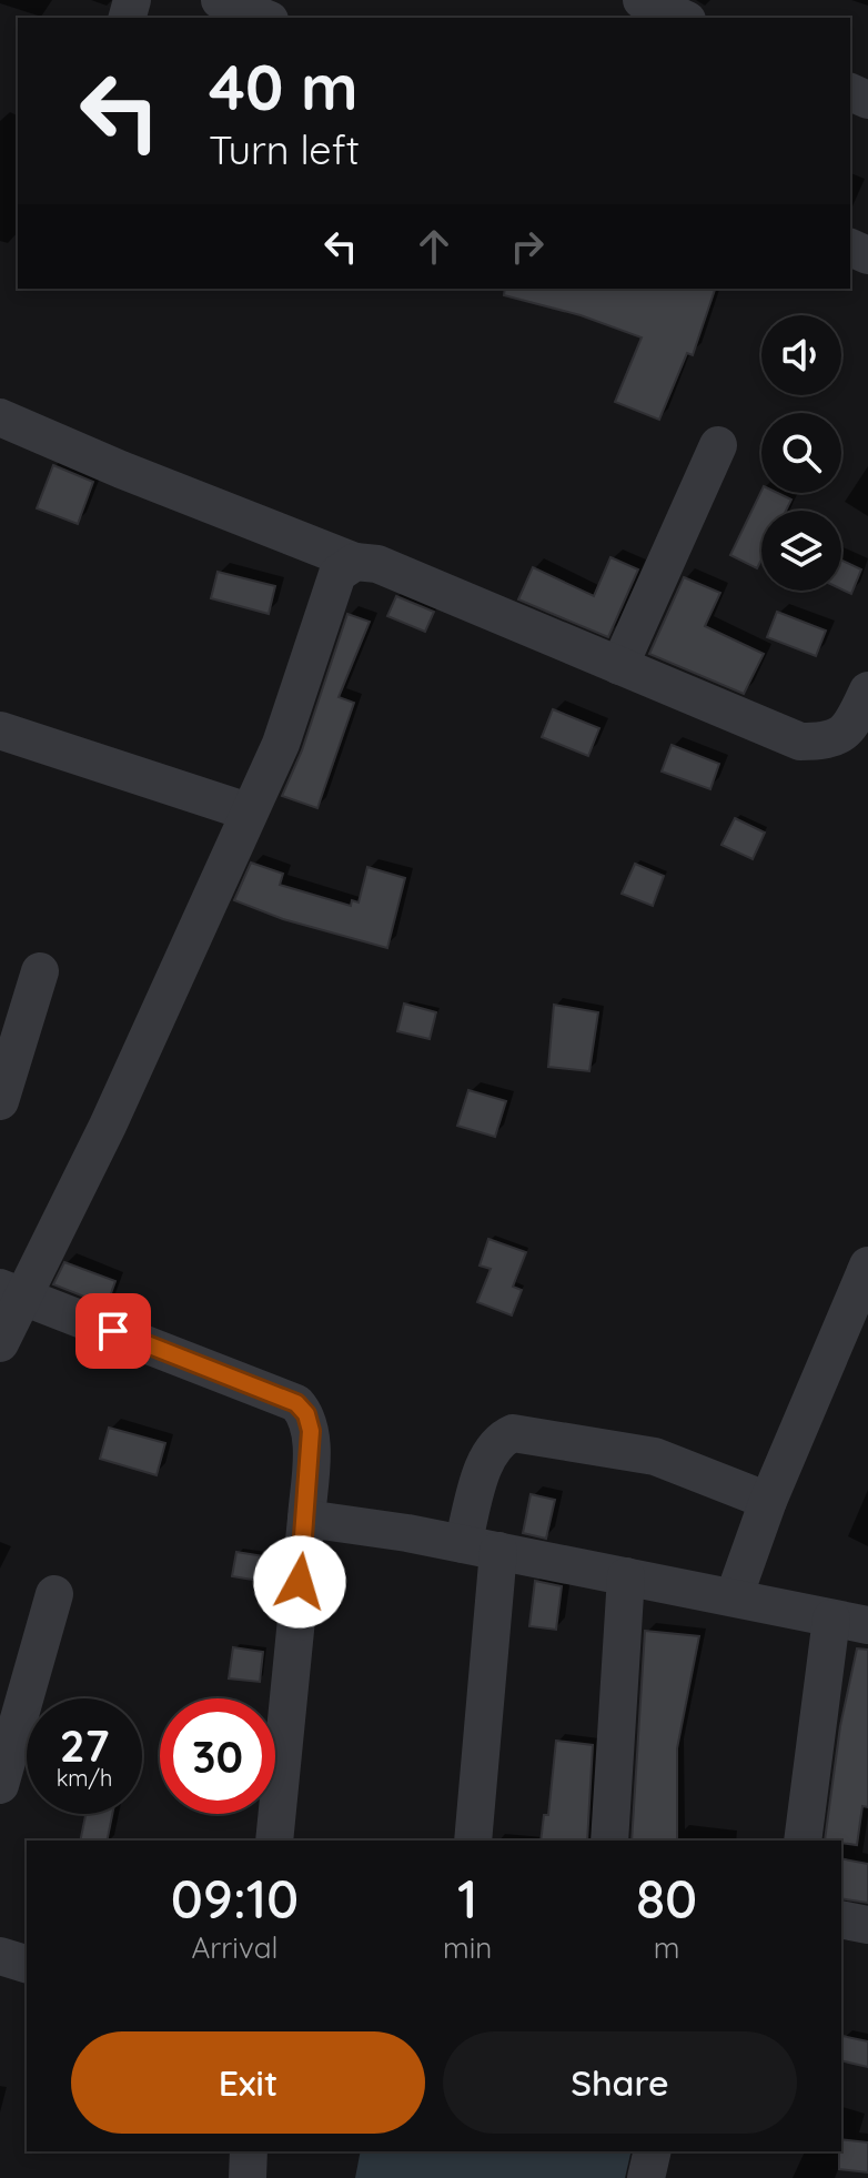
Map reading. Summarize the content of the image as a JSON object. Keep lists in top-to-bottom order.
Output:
{
  "page": {
    "turn": ["40 m", "Turn left"],
    "speed": "27 km/h",
    "limit": "30",
    "eta": [
      "09:10",
      "Arrival",
      "1",
      "min",
      "80",
      "m"
    ],
    "buttons": ["Exit", "Share"]
  }
}
